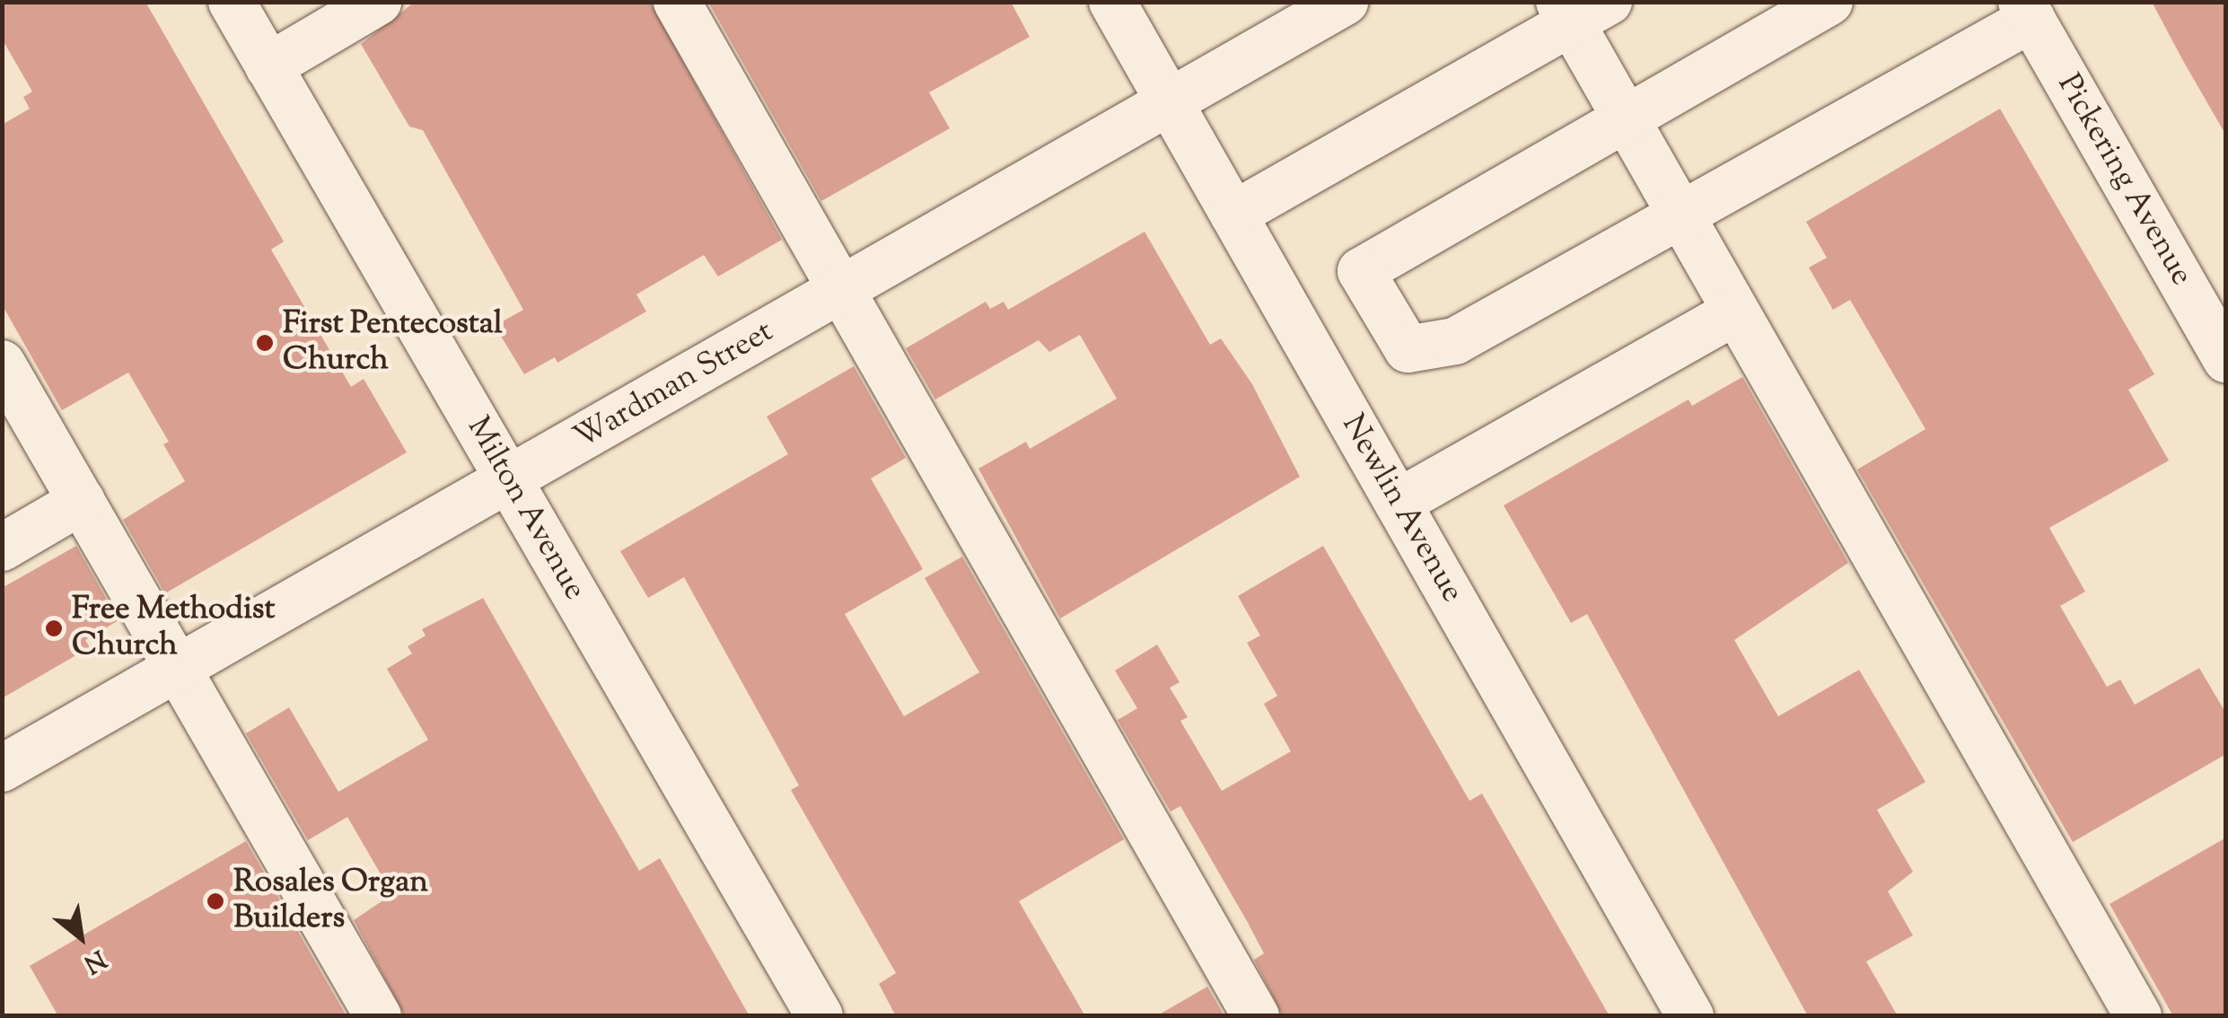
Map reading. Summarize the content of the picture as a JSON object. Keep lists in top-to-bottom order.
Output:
{
  "streets": {
    "street": [
      "Pickering Avenue",
      "Wardman Street",
      "Milton Avenue",
      "Newlin Avenue"
    ]
  },
  "crossings": [
    ["Wardman Street", "Milton Avenue"],
    ["Wardman Street", "Newlin Avenue"]
  ],
  "places": ["First Pentecostal Church", "Free Methodist Church", "Rosales Organ Builders"],
  "north": "bottom right"
}
